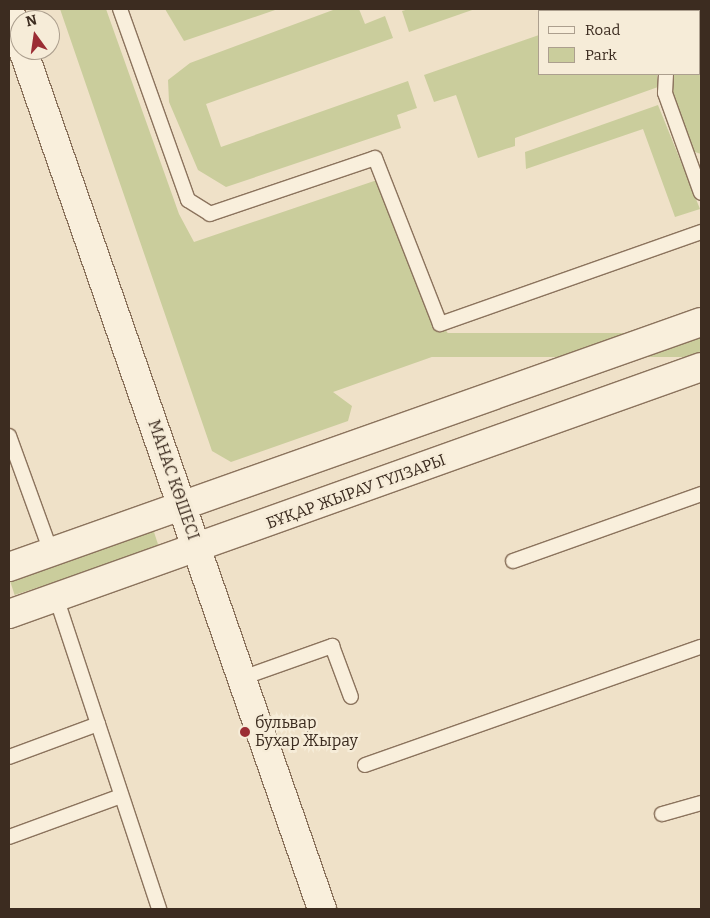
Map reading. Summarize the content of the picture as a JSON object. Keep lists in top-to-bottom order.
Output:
{
  "streets": {
    "street": ["МАНАС КӨШЕСІ", "БҰҚАР ЖЫРАУ ГҮЛЗАРЫ"]
  },
  "crossings": [
    ["МАНАС КӨШЕСІ", "БҰҚАР ЖЫРАУ ГҮЛЗАРЫ"]
  ],
  "places": ["бульвар Бухар Жырау"],
  "legend": ["Road", "Park"],
  "north": "top"
}
